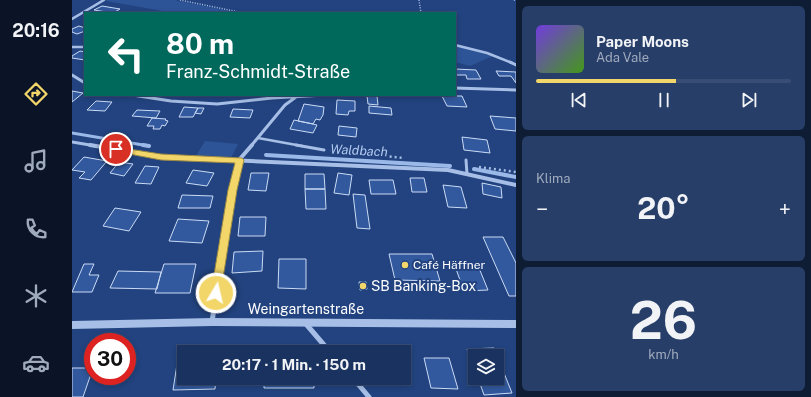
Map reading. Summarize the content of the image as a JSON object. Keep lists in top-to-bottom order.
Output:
{
  "streets": {
    "street": ["Weingartenstraße"]
  },
  "water": ["Waldbach"],
  "places": ["Café Häffner", "SB Banking-Box"],
  "page": {
    "tabs": "20:16",
    "turn": ["80 m", "Franz-Schmidt-Straße"],
    "song": ["Paper Moons", "Ada Vale"],
    "tile": [
      "Klima",
      ["26", "km/h"]
    ],
    "heat": ["−", "20°", "+"],
    "limit": "30",
    "trip": "20:17 · 1 Min. · 150 m"
  }
}
